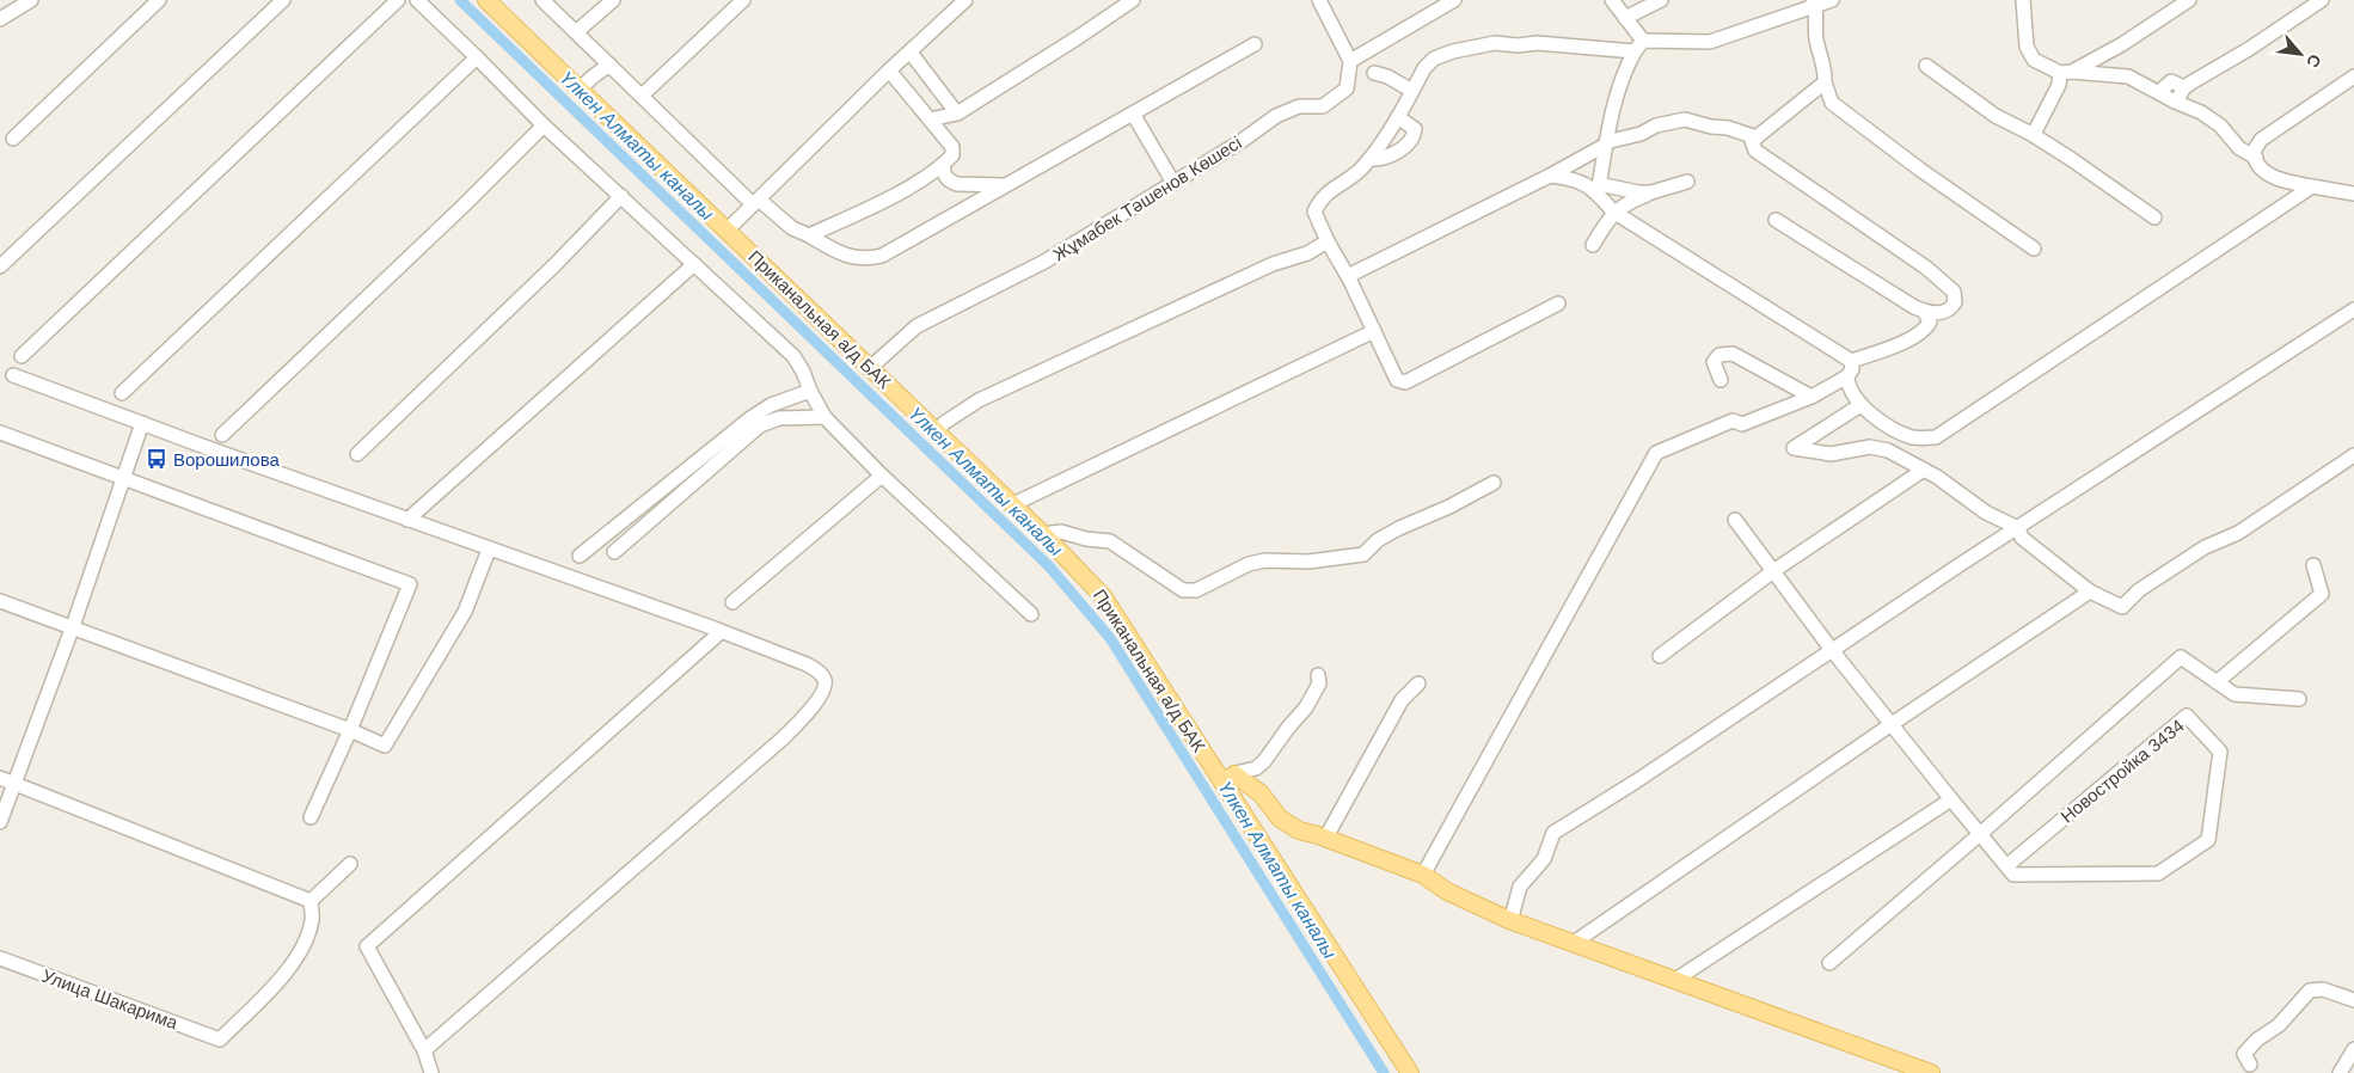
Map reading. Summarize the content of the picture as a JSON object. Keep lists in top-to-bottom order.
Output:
{
  "streets": {
    "main road": ["Приканальная а/д БАК"],
    "street": ["Жұмабек Тәшенов Көшесі", "Новостройка 3434", "Улица Шакарима"]
  },
  "crossings": [
    ["Жұмабек Тәшенов Көшесі", "Приканальная а/д БАК"]
  ],
  "water": ["Үлкен Алматы каналы"],
  "places": {
    "bus stop": ["Ворошилова"]
  },
  "north": "bottom right"
}
